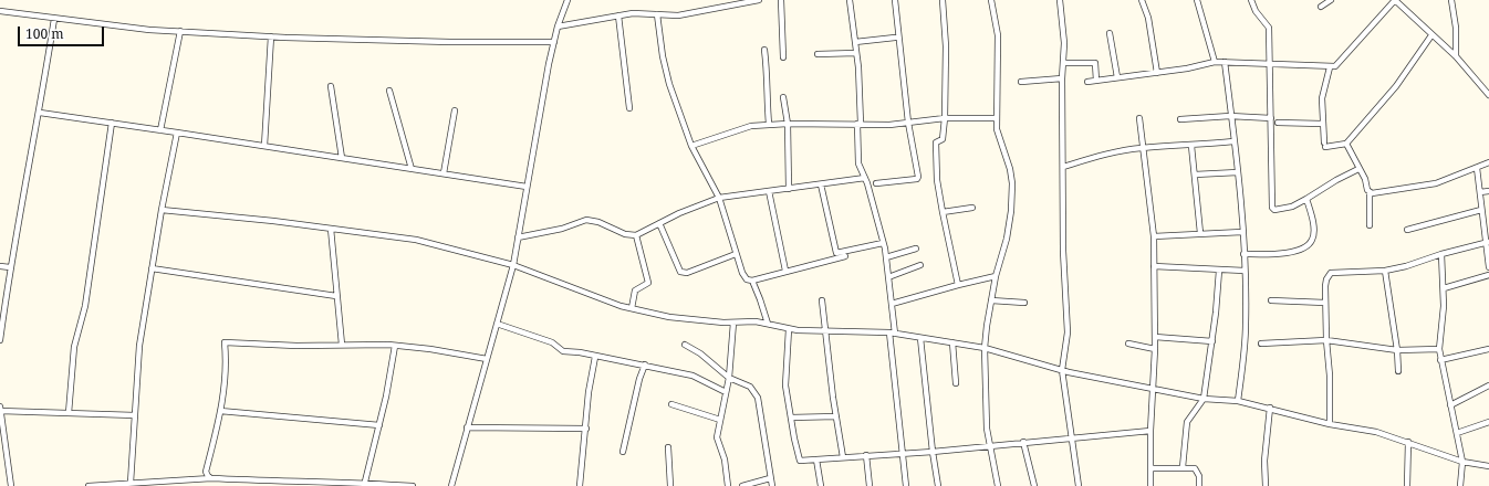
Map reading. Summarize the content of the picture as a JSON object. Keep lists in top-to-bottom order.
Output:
{
  "scale_bar": "100 m"
}
